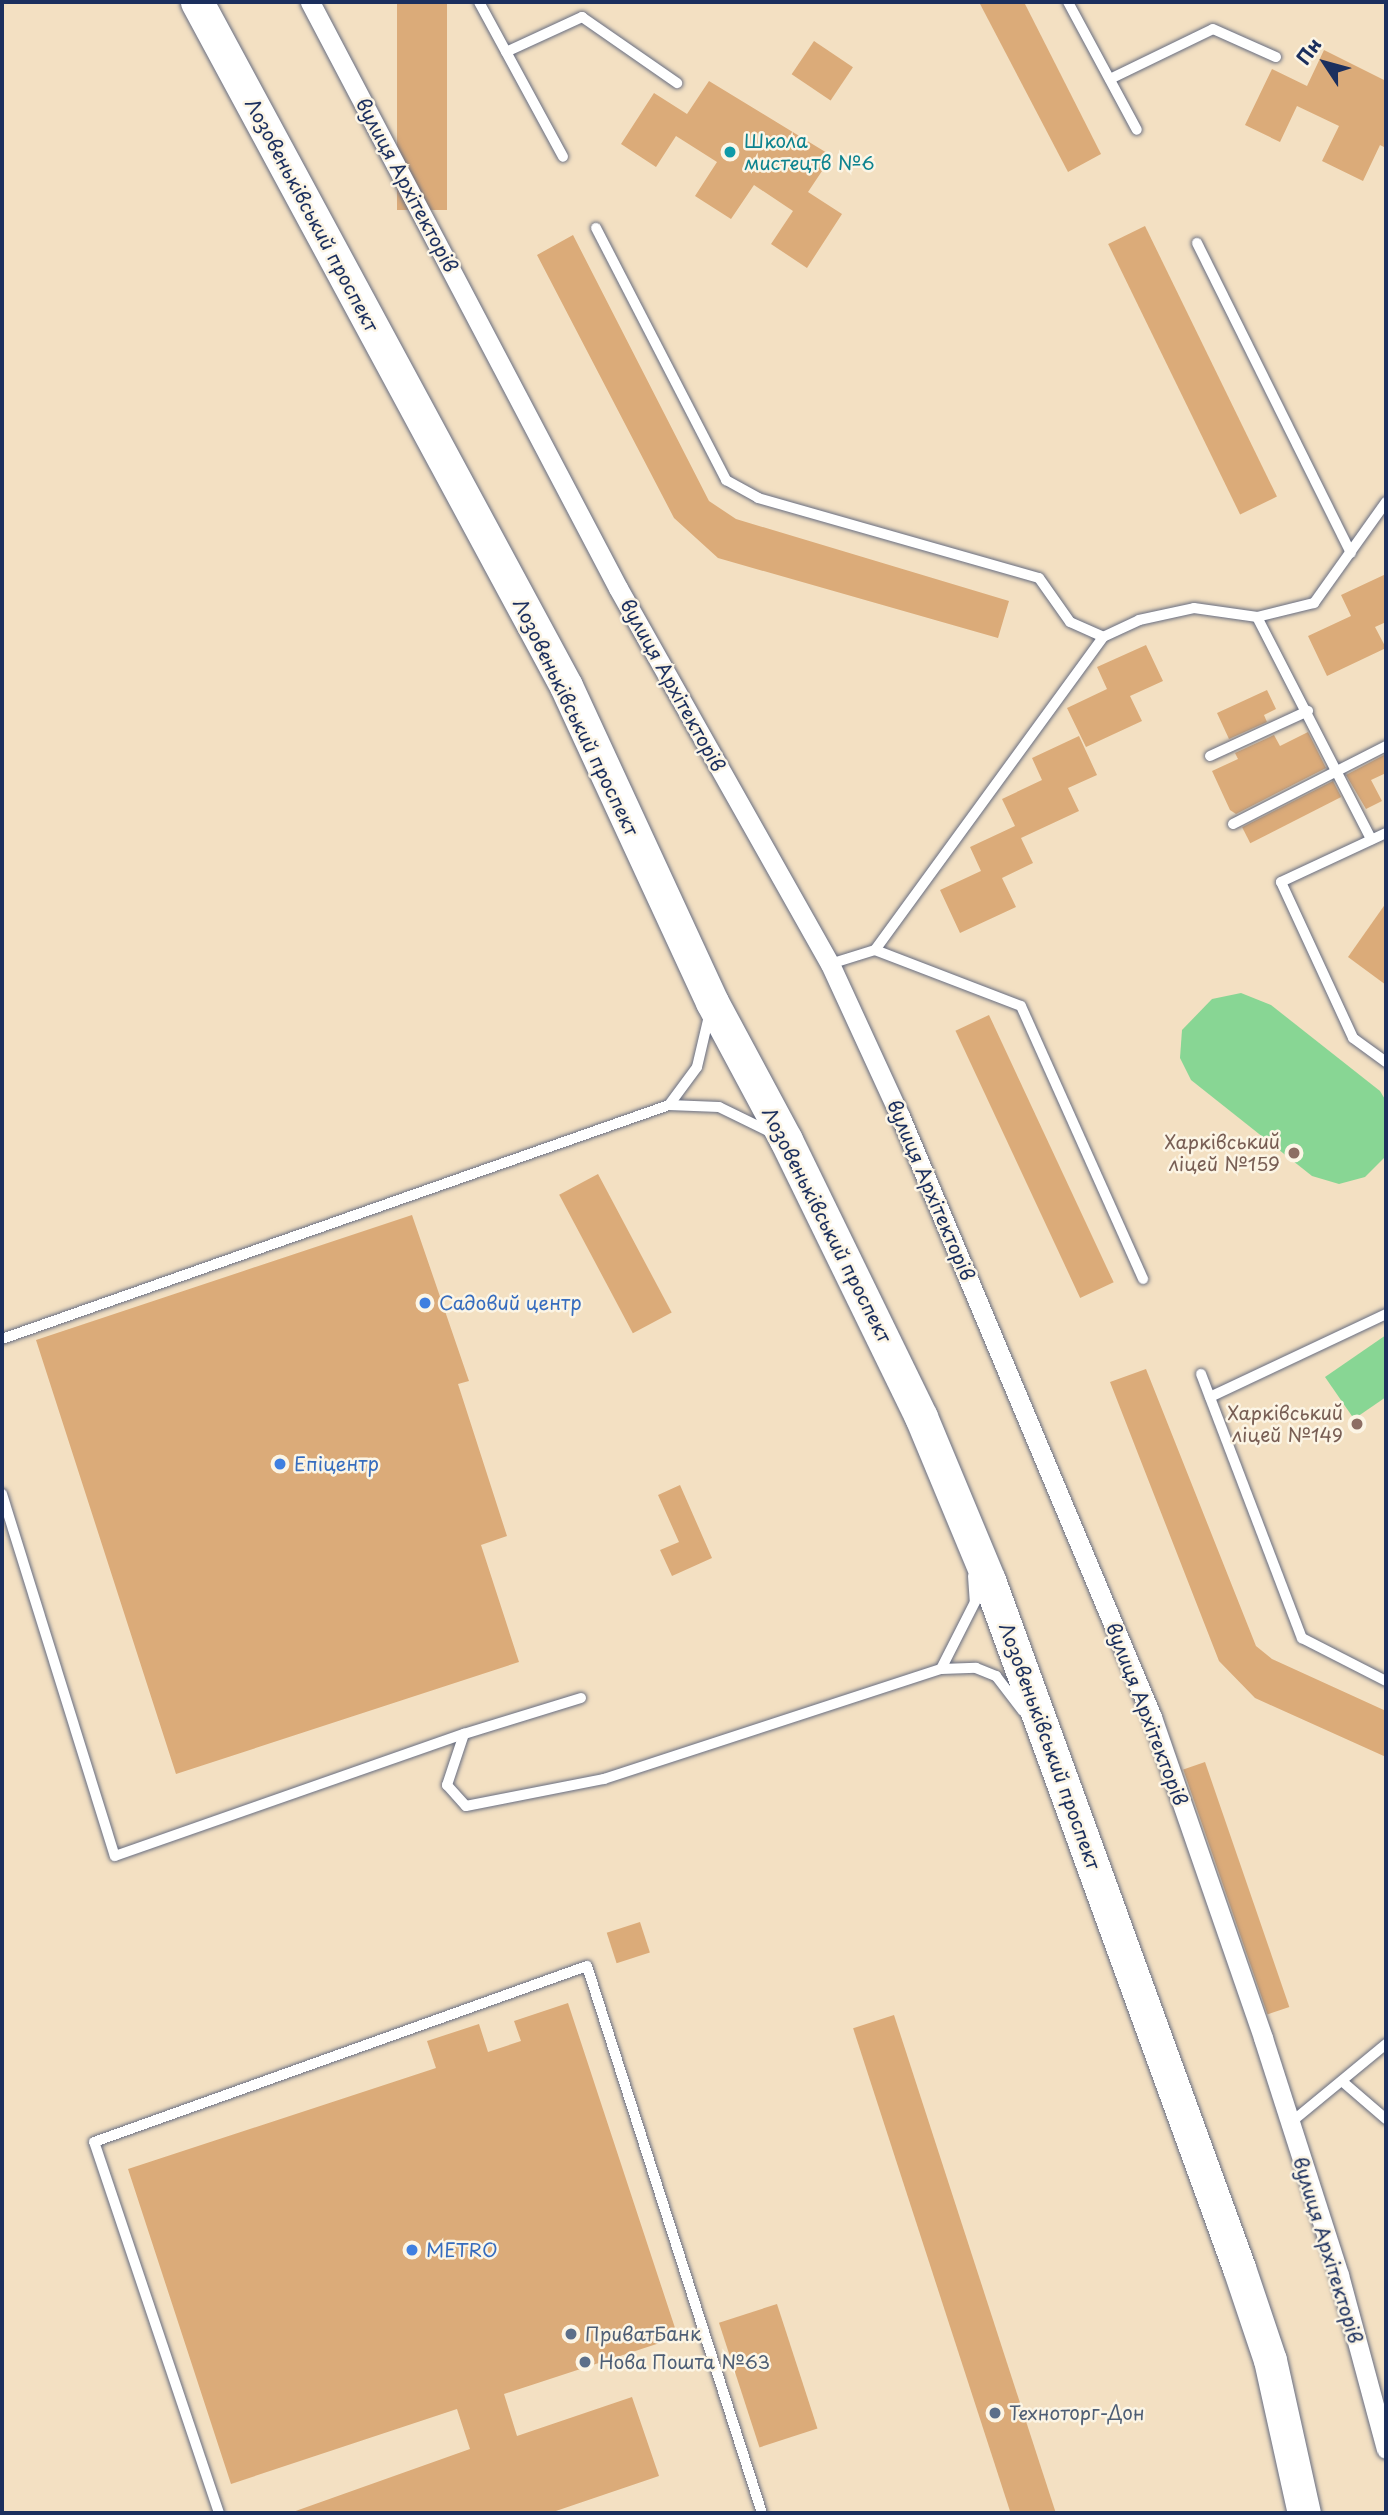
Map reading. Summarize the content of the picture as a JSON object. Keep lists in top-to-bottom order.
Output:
{
  "streets": {
    "highway": ["Лозовеньківський проспект"],
    "street": ["вулиця Архітекторів"]
  },
  "places": [
    "Школа мистецтв №6",
    "Харківський ліцей №159",
    "Садовий центр",
    "Харківський ліцей №149",
    "Епіцентр",
    "METRO",
    "ПриватБанк",
    "Нова Пошта №63",
    "Техноторг-Дон"
  ],
  "north": "top left"
}
